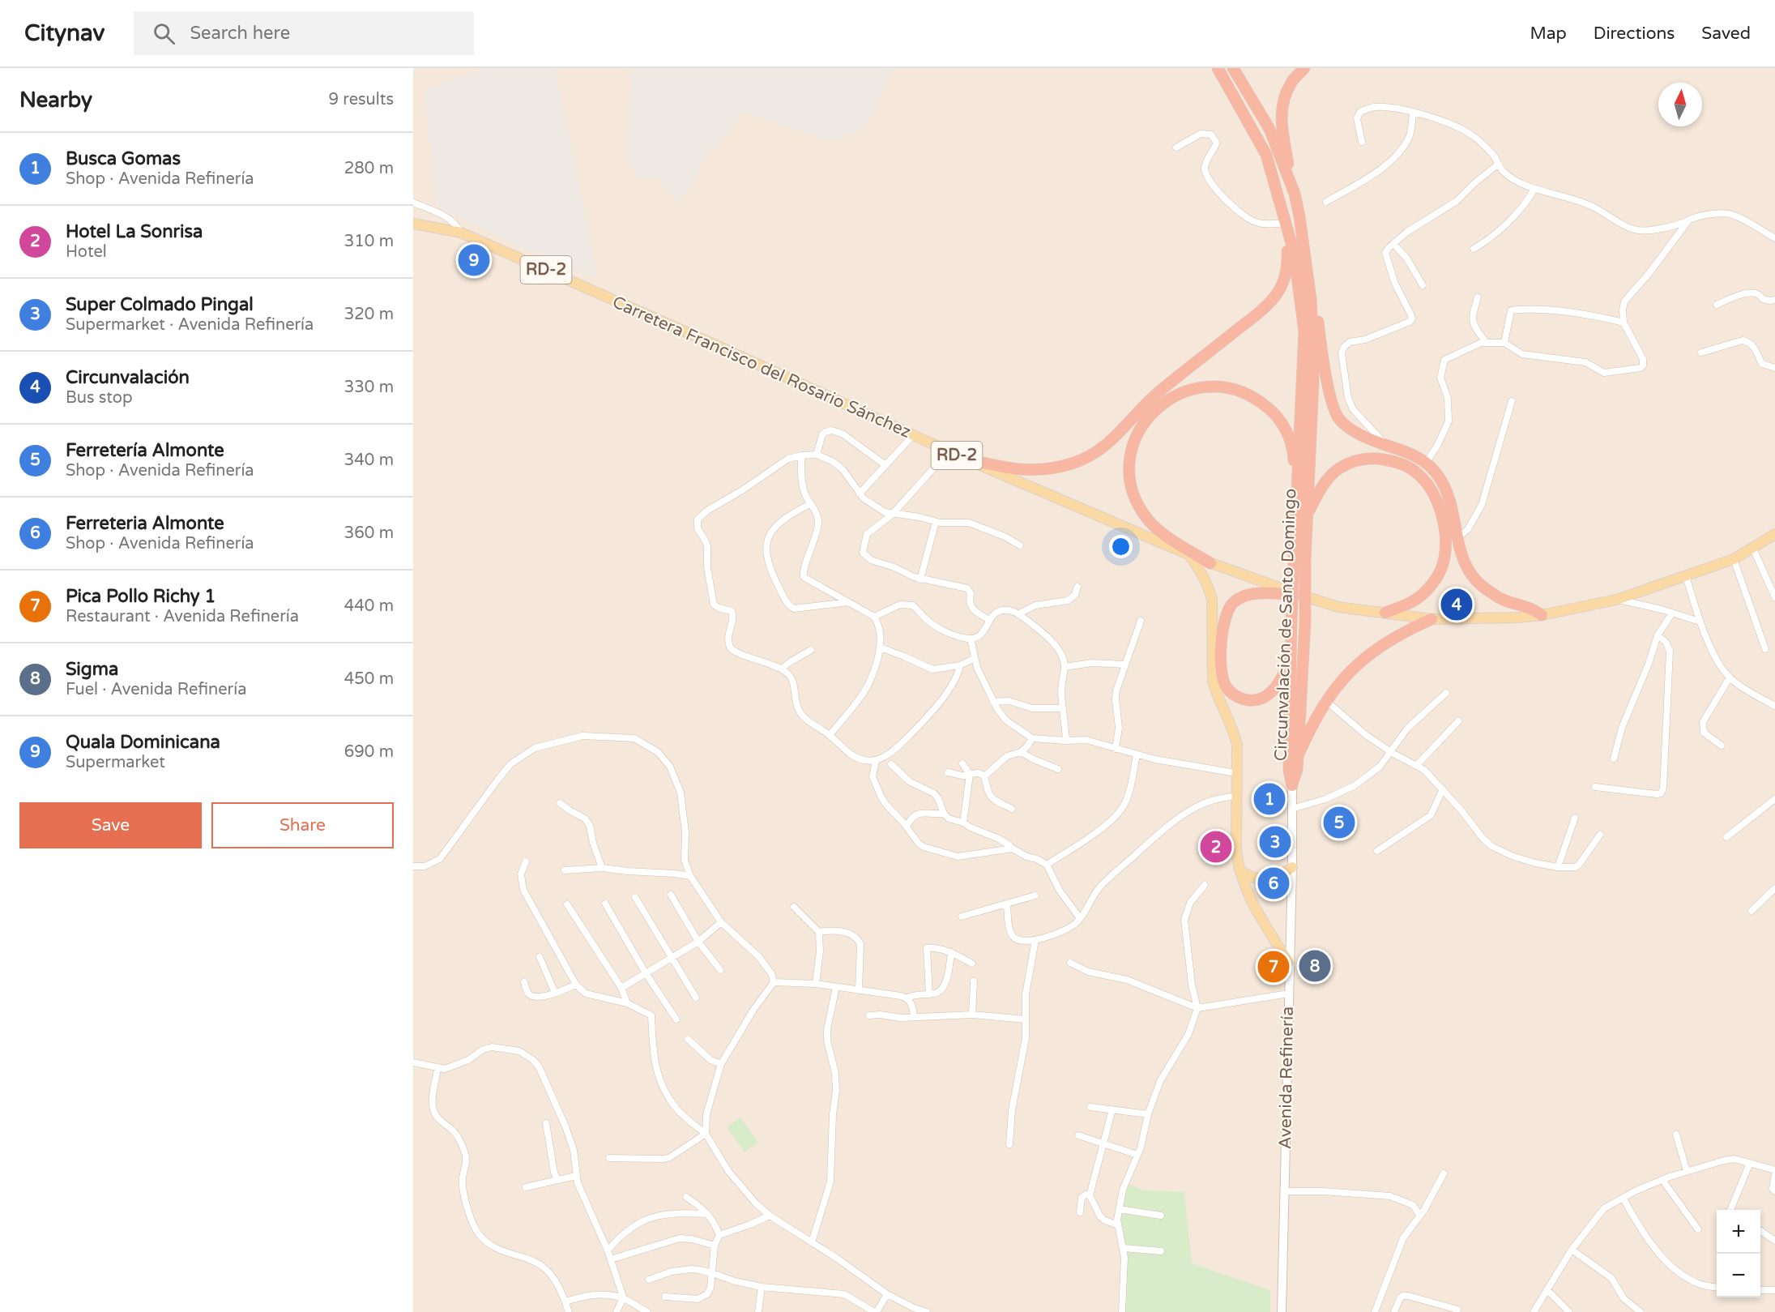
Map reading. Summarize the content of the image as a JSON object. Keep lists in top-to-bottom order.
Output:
{
  "streets": {
    "highway": ["Circunvalación de Santo Domingo"],
    "main road": ["RD-2", "Carretera Francisco del Rosario Sánchez", "Avenida Refinería"]
  },
  "crossings": [
    ["Circunvalación de Santo Domingo", "Avenida Refinería"]
  ],
  "north": "top",
  "page": {
    "header": "Citynav",
    "search": "Search here",
    "nav": ["Map", "Directions", "Saved"],
    "heading": ["Nearby", "9 results"],
    "list": [
      {
        "mark": "1",
        "name": "Busca Gomas",
        "note": "Shop · Avenida Refinería",
        "value": "280 m"
      },
      {
        "mark": "2",
        "name": "Hotel La Sonrisa",
        "note": "Hotel",
        "value": "310 m"
      },
      {
        "mark": "3",
        "name": "Super Colmado Pingal",
        "note": "Supermarket · Avenida Refinería",
        "value": "320 m"
      },
      {
        "mark": "4",
        "name": "Circunvalación",
        "note": "Bus stop",
        "value": "330 m"
      },
      {
        "mark": "5",
        "name": "Ferretería Almonte",
        "note": "Shop · Avenida Refinería",
        "value": "340 m"
      },
      {
        "mark": "6",
        "name": "Ferreteria Almonte",
        "note": "Shop · Avenida Refinería",
        "value": "360 m"
      },
      {
        "mark": "7",
        "name": "Pica Pollo Richy 1",
        "note": "Restaurant · Avenida Refinería",
        "value": "440 m"
      },
      {
        "mark": "8",
        "name": "Sigma",
        "note": "Fuel · Avenida Refinería",
        "value": "450 m"
      },
      {
        "mark": "9",
        "name": "Quala Dominicana",
        "note": "Supermarket",
        "value": "690 m"
      }
    ],
    "pins": [
      "9",
      "4",
      "1",
      "5",
      "3",
      "2",
      "6",
      "8",
      "7"
    ],
    "buttons": ["Save", "Share"],
    "map_buttons": ["+", "−"]
  }
}
